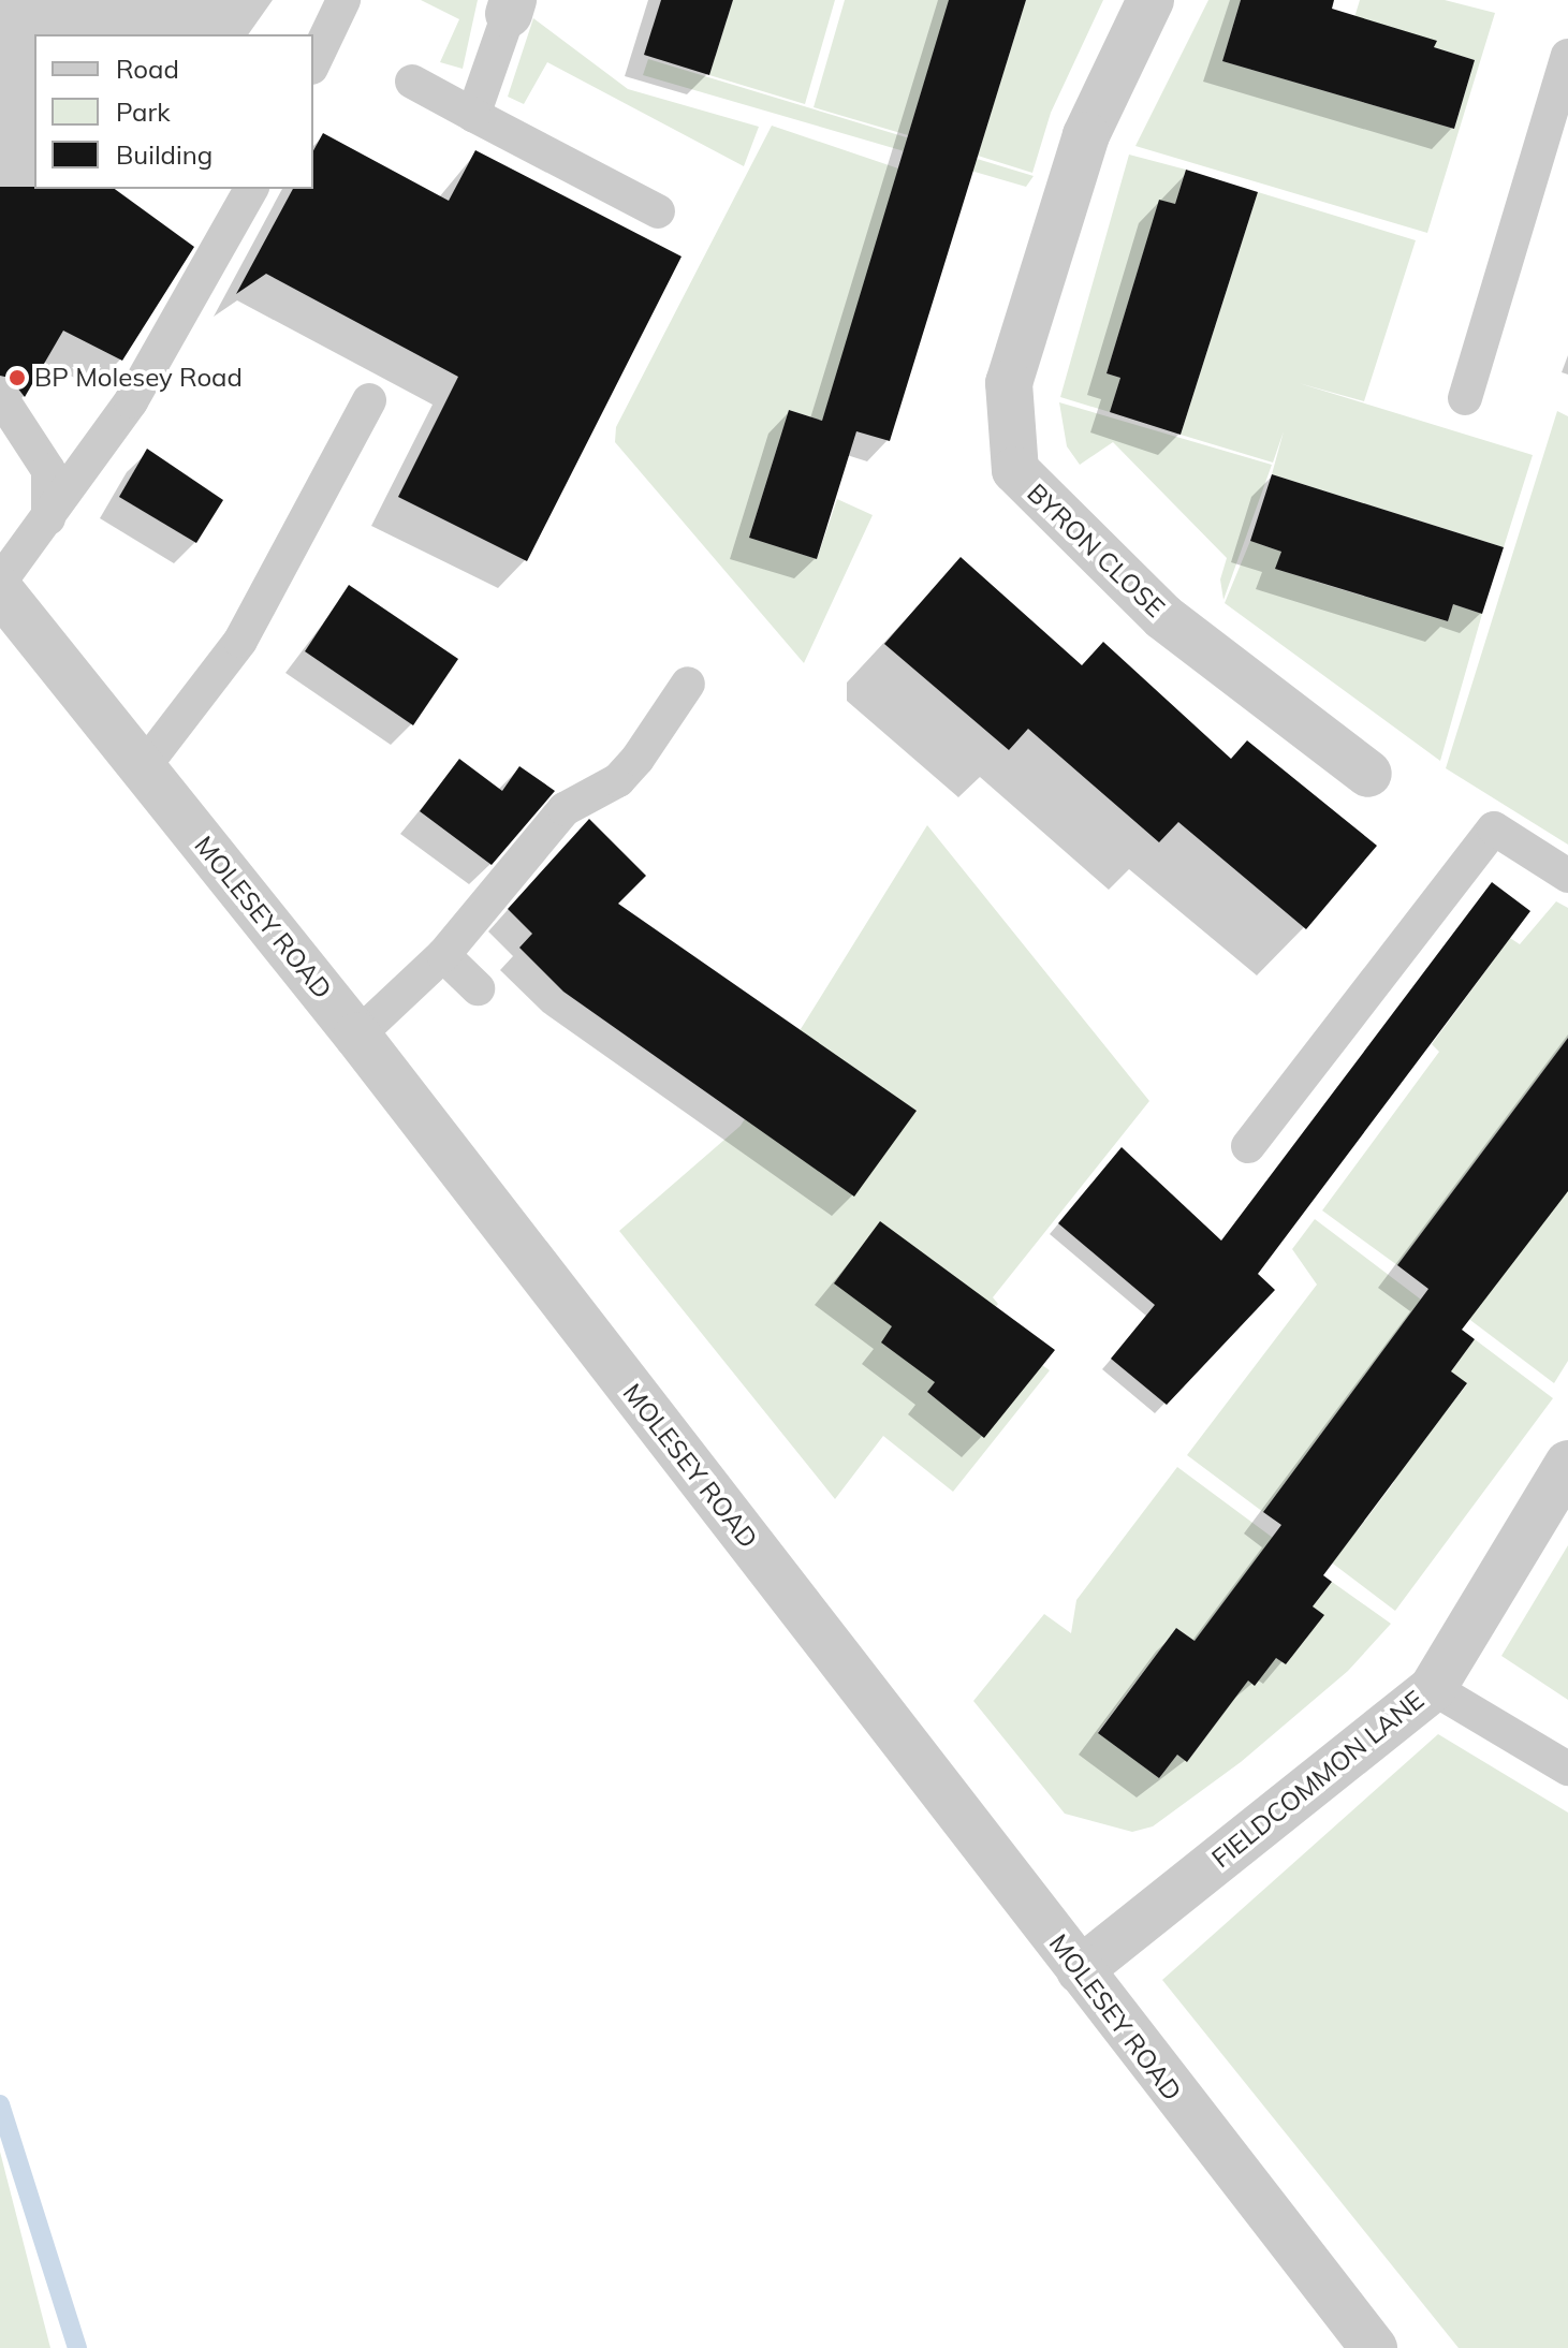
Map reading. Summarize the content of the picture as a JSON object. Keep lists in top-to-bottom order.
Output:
{
  "streets": {
    "street": ["BYRON CLOSE", "MOLESEY ROAD", "FIELDCOMMON LANE"]
  },
  "crossings": [
    ["MOLESEY ROAD", "FIELDCOMMON LANE"]
  ],
  "places": ["BP Molesey Road"],
  "legend": ["Road", "Park", "Building"]
}
